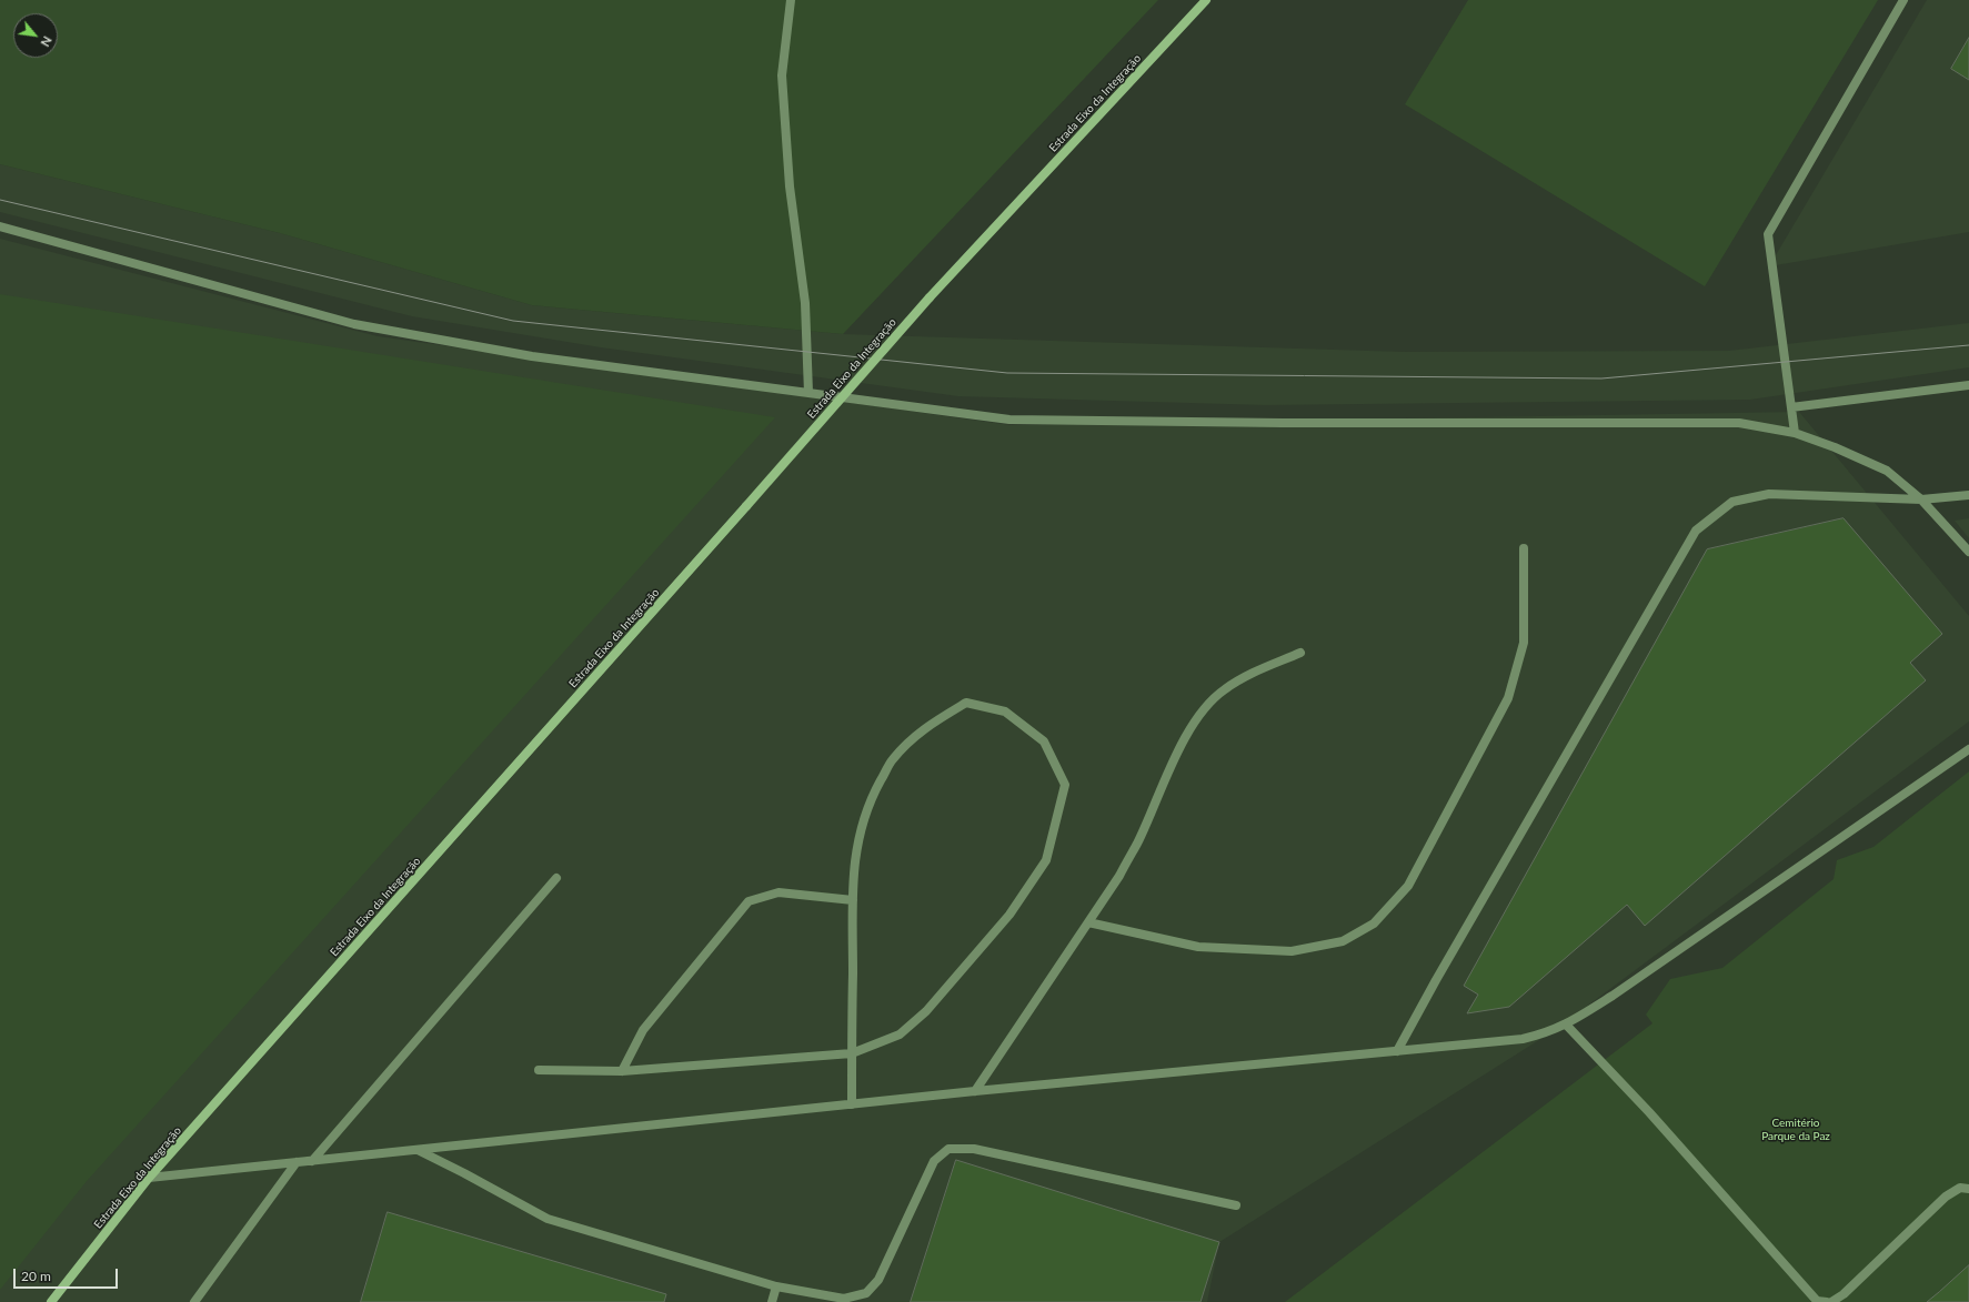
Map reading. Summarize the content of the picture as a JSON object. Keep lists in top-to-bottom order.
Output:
{
  "streets": {
    "main road": ["Estrada Eixo da Integração"]
  },
  "parks": ["Cemitério Parque da Paz"],
  "scale_bar": "20 m",
  "north": "bottom right"
}
